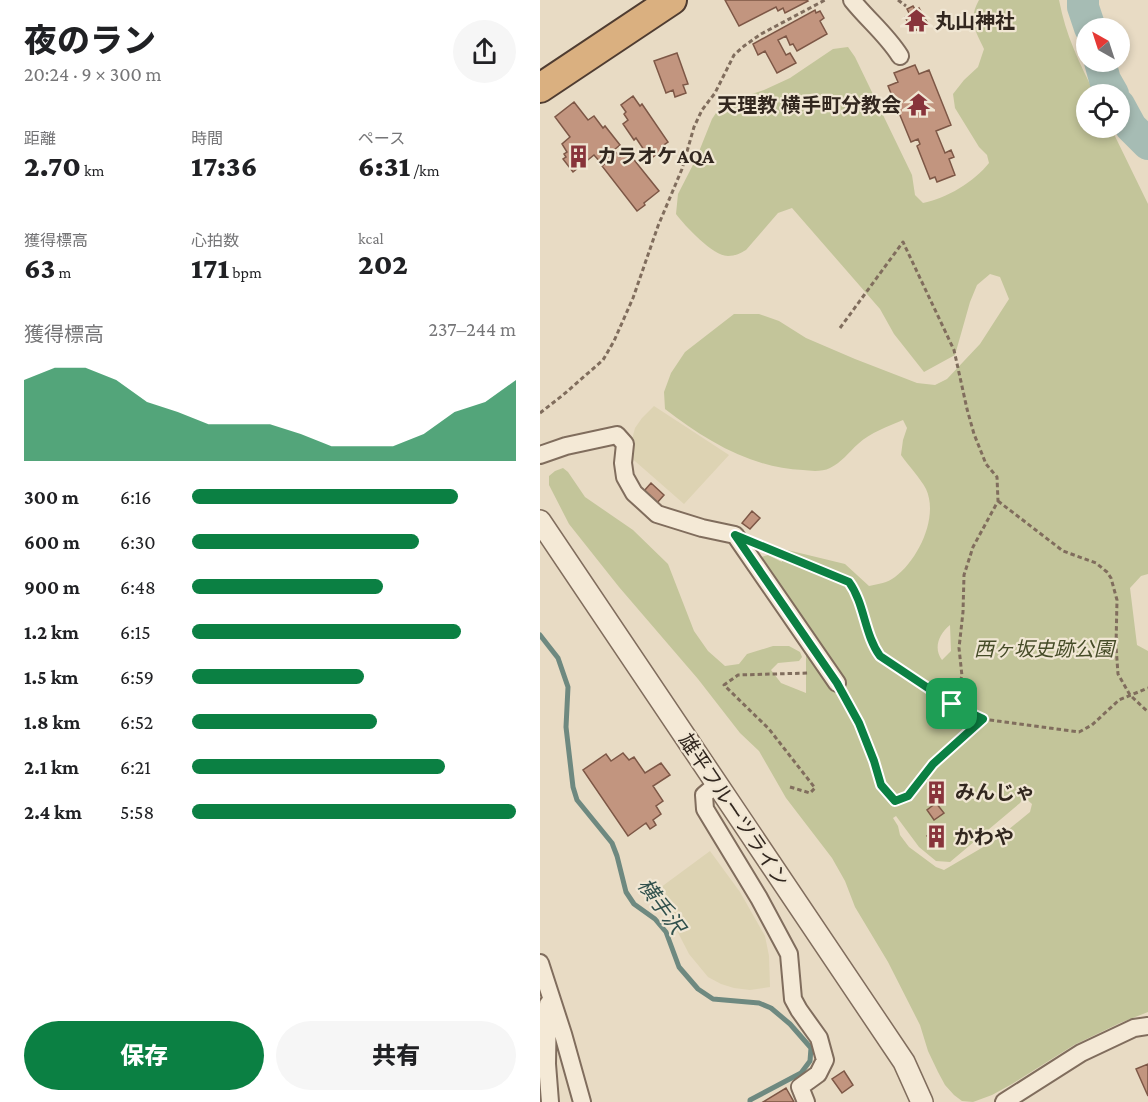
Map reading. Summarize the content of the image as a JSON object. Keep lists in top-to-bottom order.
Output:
{
  "streets": {
    "street": ["雄平フルーツライン"]
  },
  "water": ["横手沢"],
  "parks": ["西ヶ坂史跡公園"],
  "places": {
    "temple": ["丸山神社", "天理教 横手町分教会"],
    "building": ["カラオケAQA", "みんじゃ", "かわや"]
  },
  "north": "top left",
  "page": {
    "heading": ["夜のラン", "20:24 · 9 × 300 m"],
    "stats": [
      ["距離", "2.70 km"],
      ["時間", "17:36"],
      ["ペース", "6:31 /km"],
      ["獲得標高", "63 m"],
      ["心拍数", "171 bpm"],
      ["kcal", "202"]
    ],
    "chart": ["獲得標高", "237–244 m"],
    "list": [
      {
        "name": "300 m",
        "note": "6:16"
      },
      {
        "name": "600 m",
        "note": "6:30"
      },
      {
        "name": "900 m",
        "note": "6:48"
      },
      {
        "name": "1.2 km",
        "note": "6:15"
      },
      {
        "name": "1.5 km",
        "note": "6:59"
      },
      {
        "name": "1.8 km",
        "note": "6:52"
      },
      {
        "name": "2.1 km",
        "note": "6:21"
      },
      {
        "name": "2.4 km",
        "note": "5:58"
      }
    ],
    "buttons": ["保存", "共有"]
  }
}
